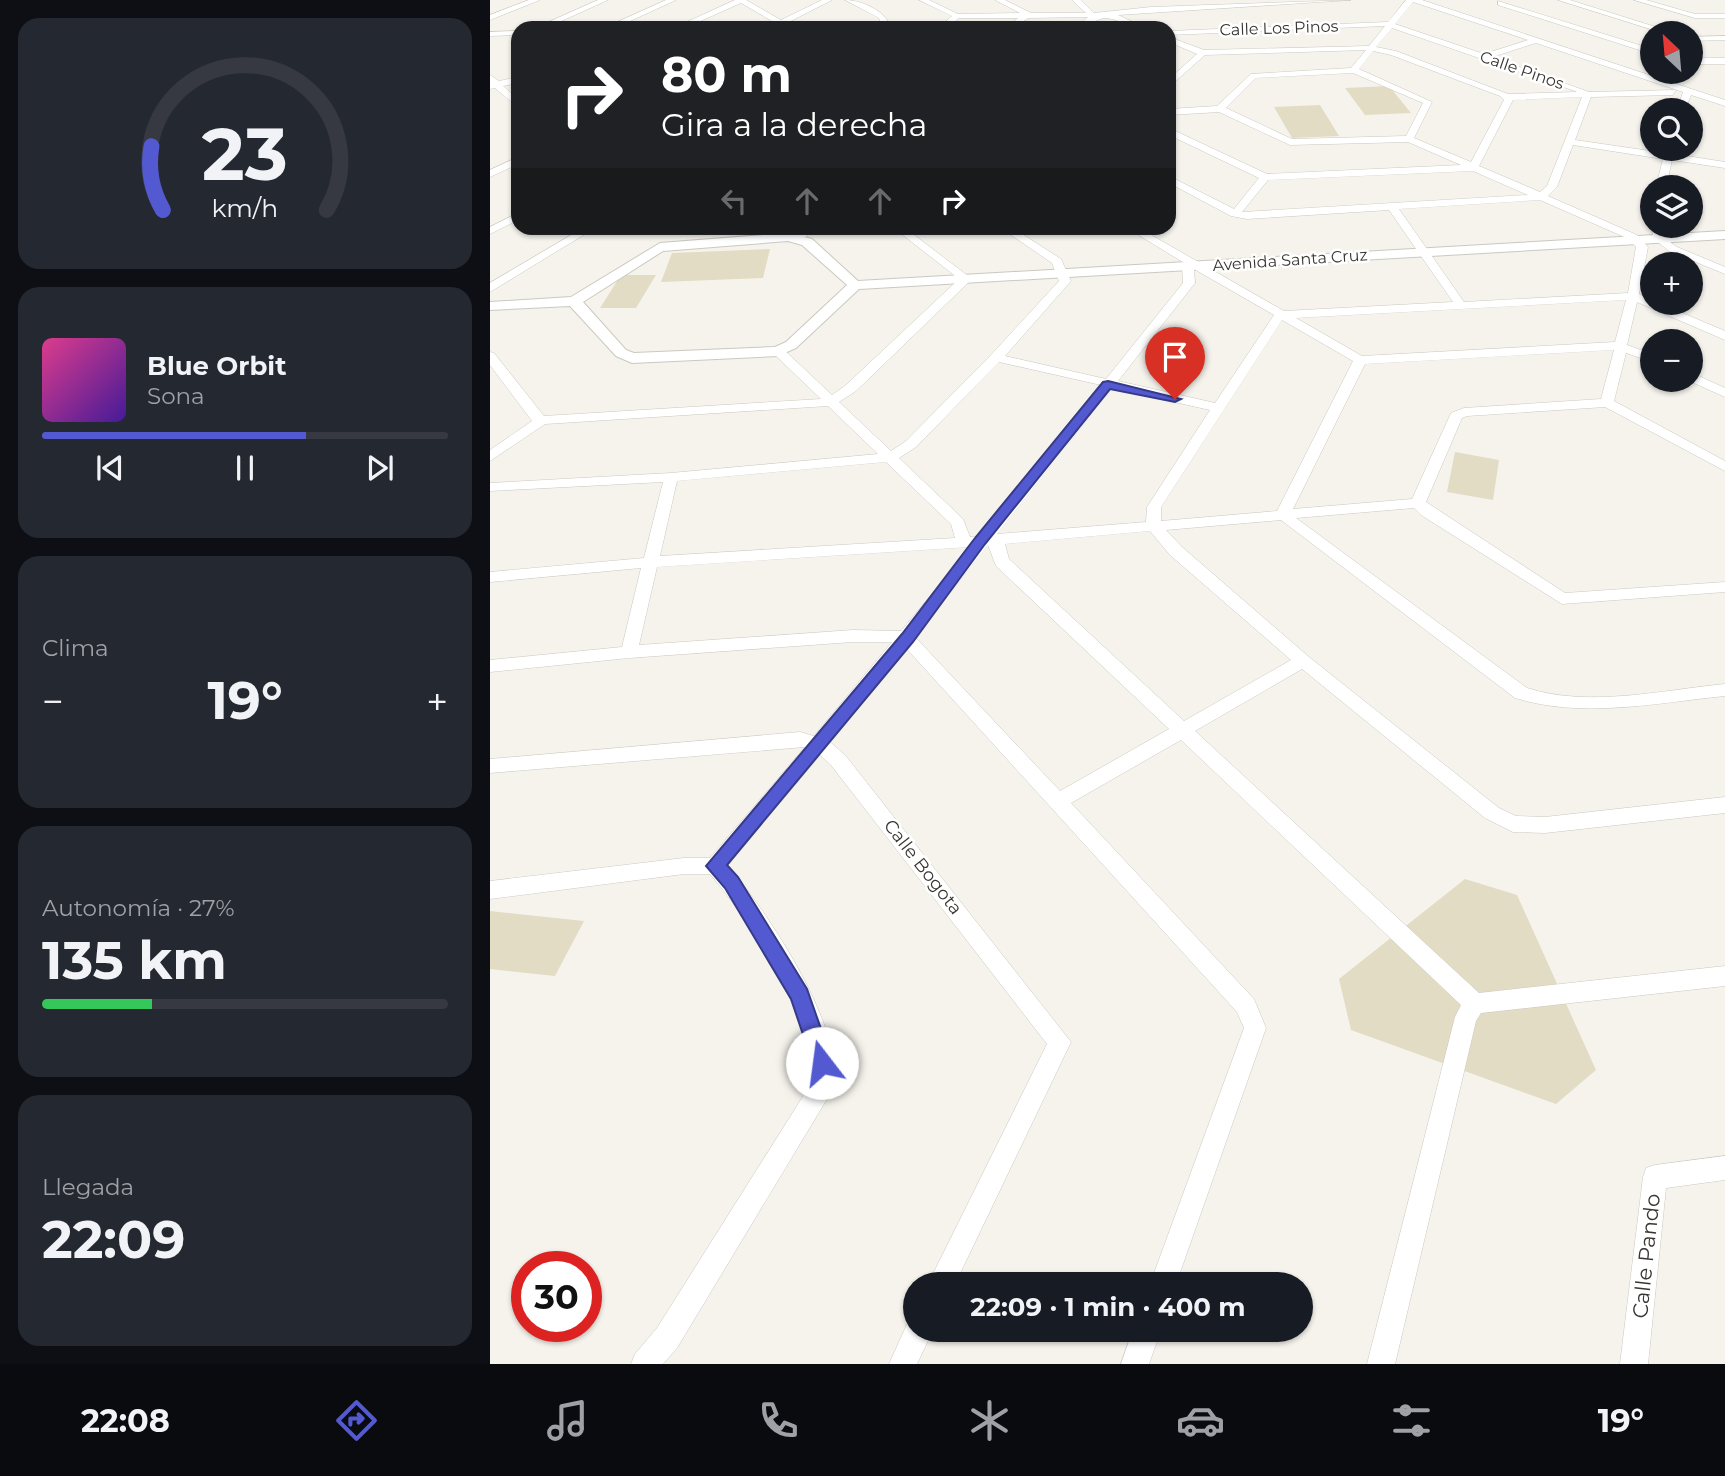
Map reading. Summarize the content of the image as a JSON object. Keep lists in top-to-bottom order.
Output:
{
  "streets": {
    "street": [
      "Calle Los Pinos",
      "Calle Pinos",
      "Avenida Santa Cruz",
      "Calle Bogota",
      "Calle Pando"
    ]
  },
  "crossings": [
    ["Calle Los Pinos", "Calle Pinos"]
  ],
  "north": "top left",
  "page": {
    "map_buttons": ["+", "−"],
    "turn": ["80 m", "Gira a la derecha"],
    "song": ["Blue Orbit", "Sona"],
    "tile": [
      "Clima",
      ["Autonomía · 27%", "135 km"],
      ["Llegada", "22:09"]
    ],
    "heat": ["−", "19°", "+"],
    "limit": "30",
    "trip": "22:09 · 1 min · 400 m",
    "tabs": ["22:08", "19°"],
    "gauge": ["23", "km/h"]
  }
}
